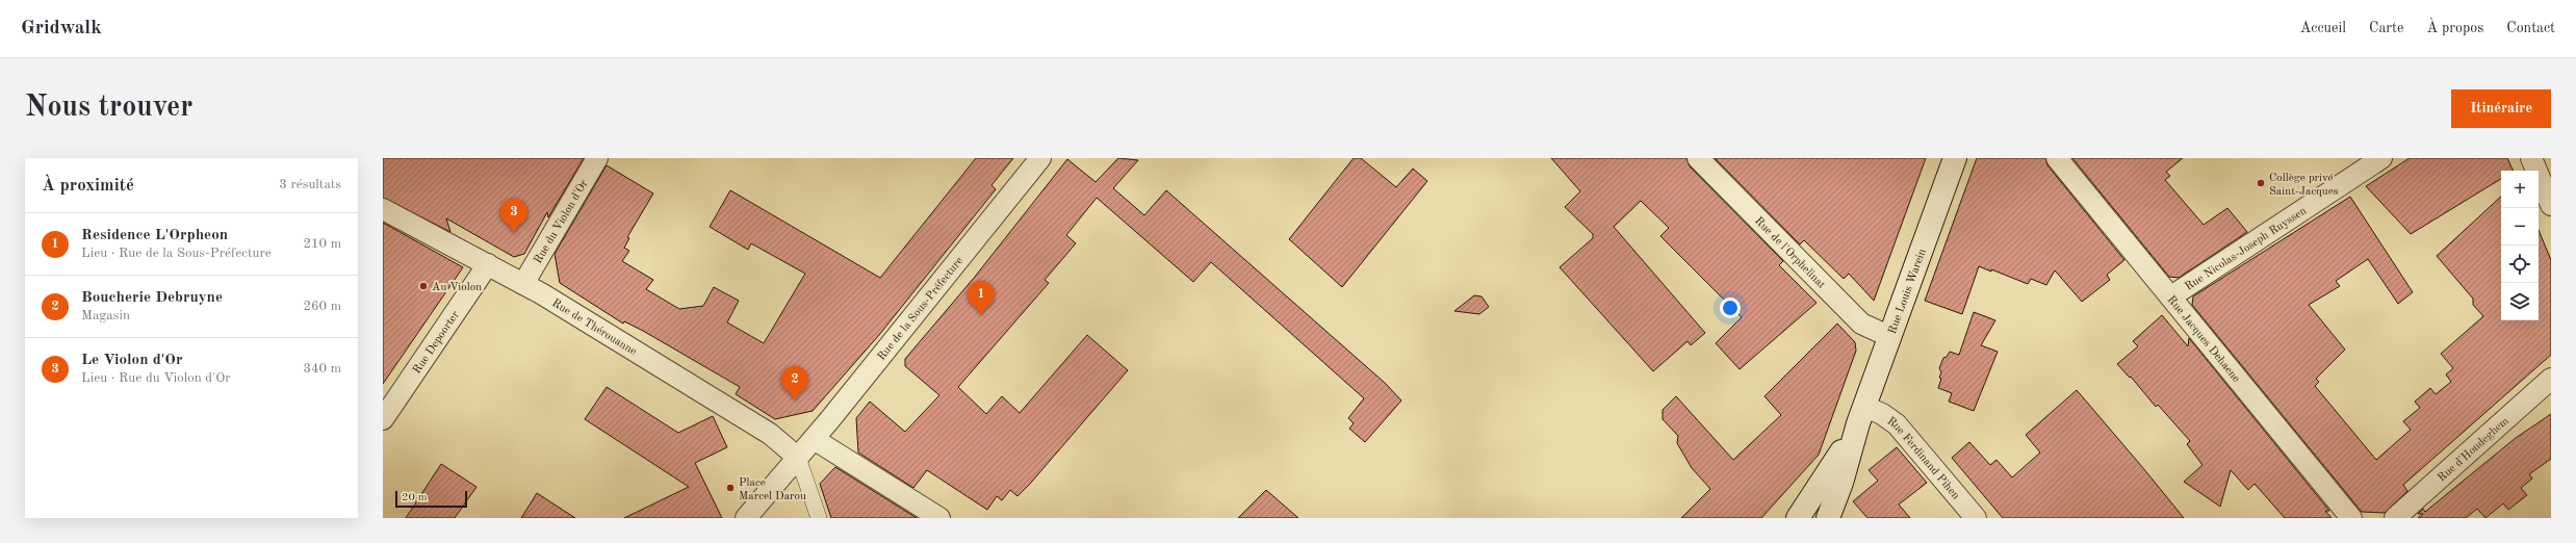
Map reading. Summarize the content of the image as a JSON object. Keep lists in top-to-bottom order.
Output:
{
  "streets": {
    "main road": ["Rue Louis Warein"],
    "street": [
      "Rue du Violon d'Or",
      "Rue Nicolas-Joseph Ruyssen",
      "Rue de l'Orphelinat",
      "Rue de la Sous-Préfecture",
      "Rue de Thérouanne",
      "Rue Jacques Dehaene",
      "Rue Depoorter",
      "Rue d'Hondeghem",
      "Rue Ferdinand Pihen"
    ]
  },
  "crossings": [
    ["Rue du Violon d'Or", "Rue de Thérouanne"],
    ["Rue Nicolas-Joseph Ruyssen", "Rue Jacques Dehaene"],
    ["Rue de l'Orphelinat", "Rue Louis Warein"],
    ["Rue Louis Warein", "Rue Ferdinand Pihen"],
    ["Rue de la Sous-Préfecture", "Rue de Thérouanne"],
    ["Rue de Thérouanne", "Rue Depoorter"]
  ],
  "places": ["Collège privé Saint-Jacques", "Au Violon", "Place Marcel Darou"],
  "scale_bar": "20 m",
  "page": {
    "header": "Gridwalk",
    "nav": [
      "Accueil",
      "Carte",
      "À propos",
      "Contact"
    ],
    "buttons": "Itinéraire",
    "title": "Nous trouver",
    "heading": ["À proximité", "3 résultats"],
    "map_buttons": ["+", "−"],
    "pins": ["3", "1", "2"],
    "list": [
      {
        "mark": "1",
        "name": "Residence L'Orpheon",
        "note": "Lieu · Rue de la Sous-Préfecture",
        "value": "210 m"
      },
      {
        "mark": "2",
        "name": "Boucherie Debruyne",
        "note": "Magasin",
        "value": "260 m"
      },
      {
        "mark": "3",
        "name": "Le Violon d'Or",
        "note": "Lieu · Rue du Violon d'Or",
        "value": "340 m"
      }
    ],
    "scale": "20 m"
  }
}
